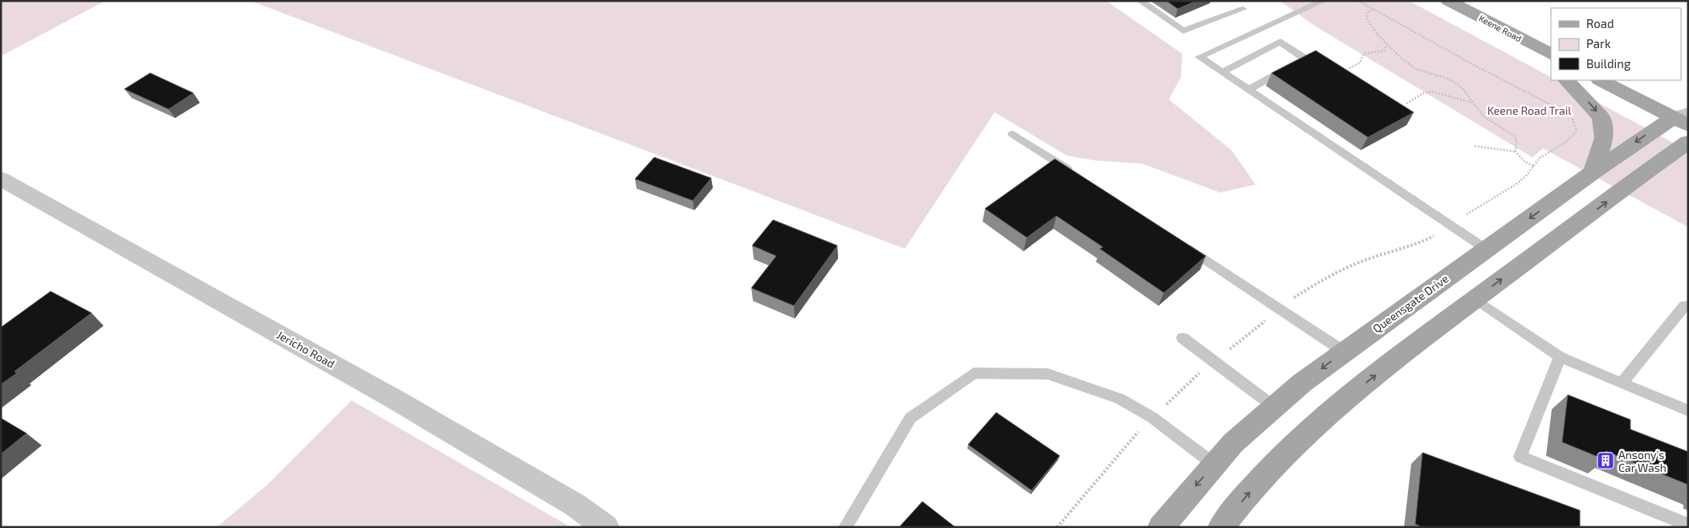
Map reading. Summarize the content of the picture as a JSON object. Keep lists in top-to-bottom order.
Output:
{
  "streets": {
    "main road": ["Keene Road", "Queensgate Drive"],
    "street": ["Jericho Road"]
  },
  "parks": ["Keene Road Trail"],
  "places": {
    "building": ["Ansony's Car Wash"]
  },
  "legend": ["Road", "Park", "Building"]
}
